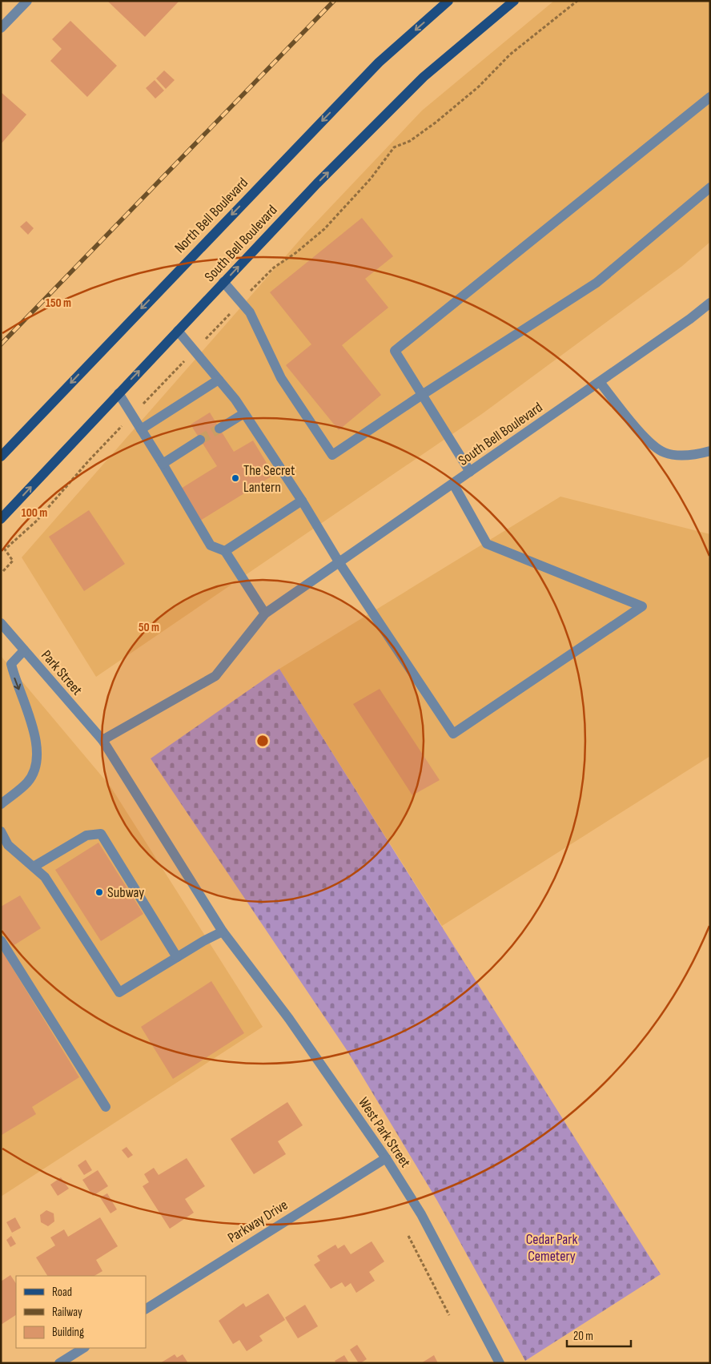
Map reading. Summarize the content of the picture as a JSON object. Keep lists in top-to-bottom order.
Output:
{
  "streets": {
    "main road": ["North Bell Boulevard", "South Bell Boulevard"],
    "street": ["Park Street", "West Park Street", "Parkway Drive"]
  },
  "crossings": [
    ["South Bell Boulevard", "Park Street"],
    ["Park Street", "West Park Street"],
    ["West Park Street", "Parkway Drive"]
  ],
  "one_way": ["North Bell Boulevard", "South Bell Boulevard"],
  "parks": ["Cedar Park Cemetery"],
  "places": ["The Secret Lantern", "Subway"],
  "legend": ["Road", "Railway", "Building"],
  "scale_bar": "20 m",
  "rings": ["150 m", "100 m", "50 m"]
}
